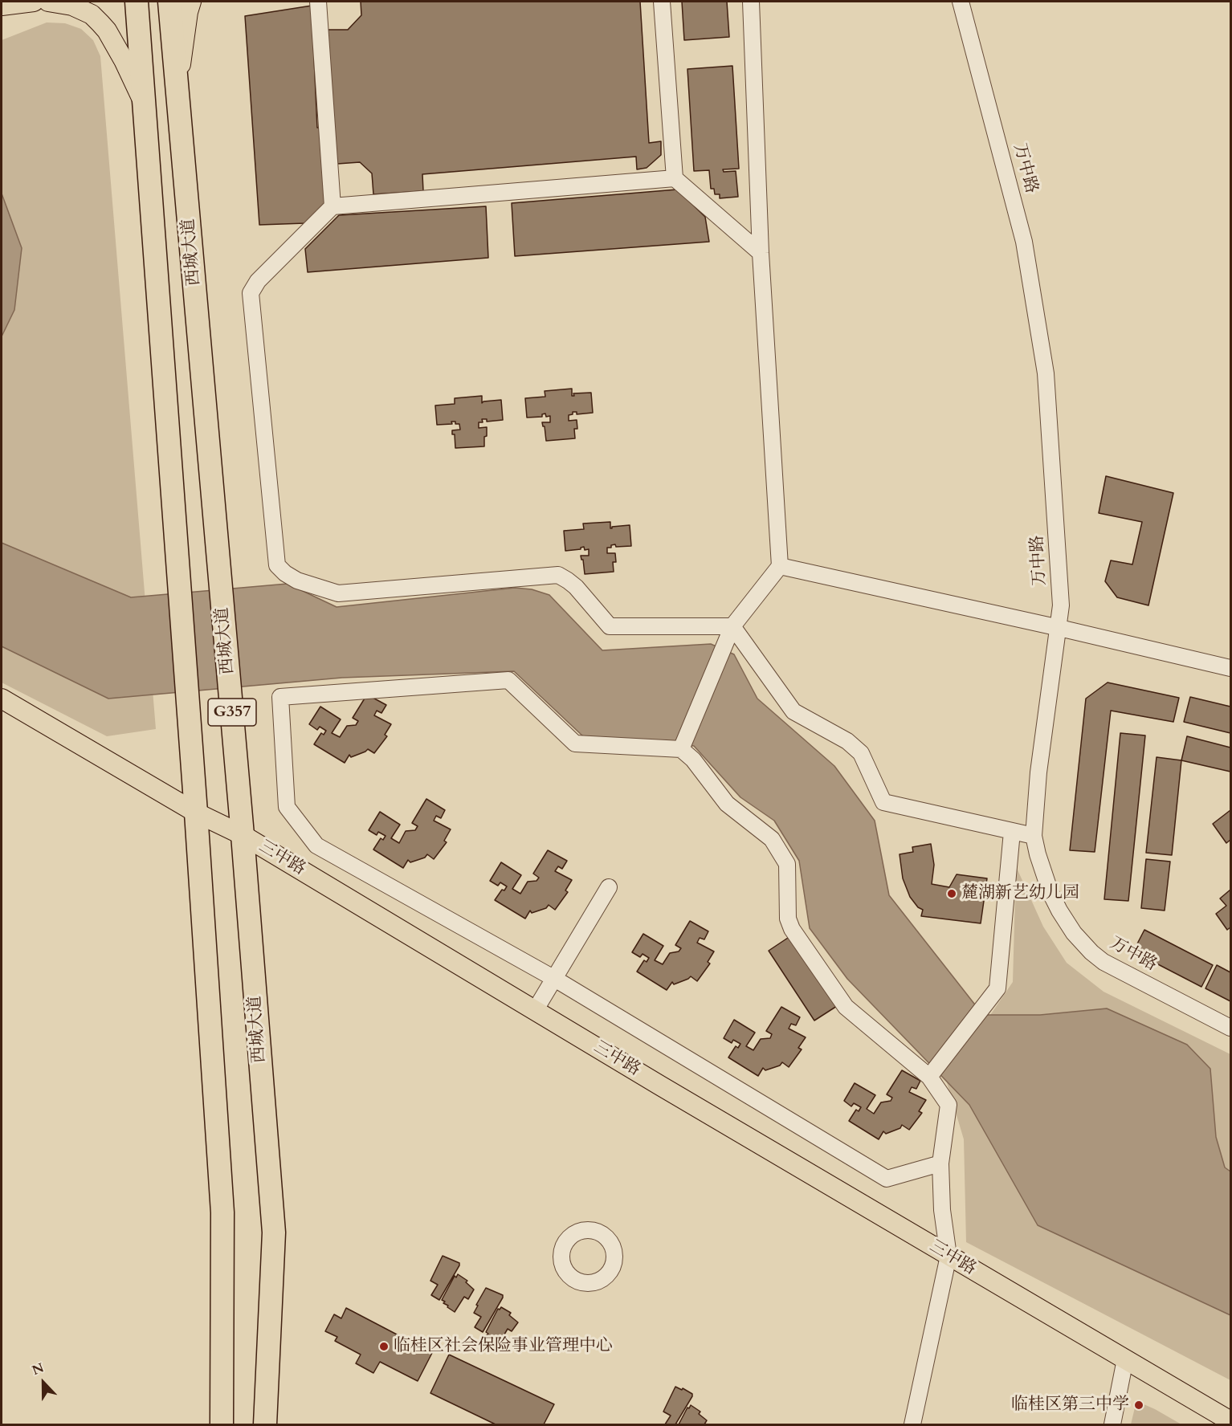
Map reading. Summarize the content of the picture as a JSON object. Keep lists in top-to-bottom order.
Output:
{
  "streets": {
    "highway": ["西城大道", "G357"],
    "main road": ["三中路"],
    "street": ["万中路"]
  },
  "crossings": [
    ["西城大道", "三中路"],
    ["G357", "三中路"]
  ],
  "places": ["麓湖新艺幼儿园", "临桂区社会保险事业管理中心", "临桂区第三中学"],
  "north": "top"
}
